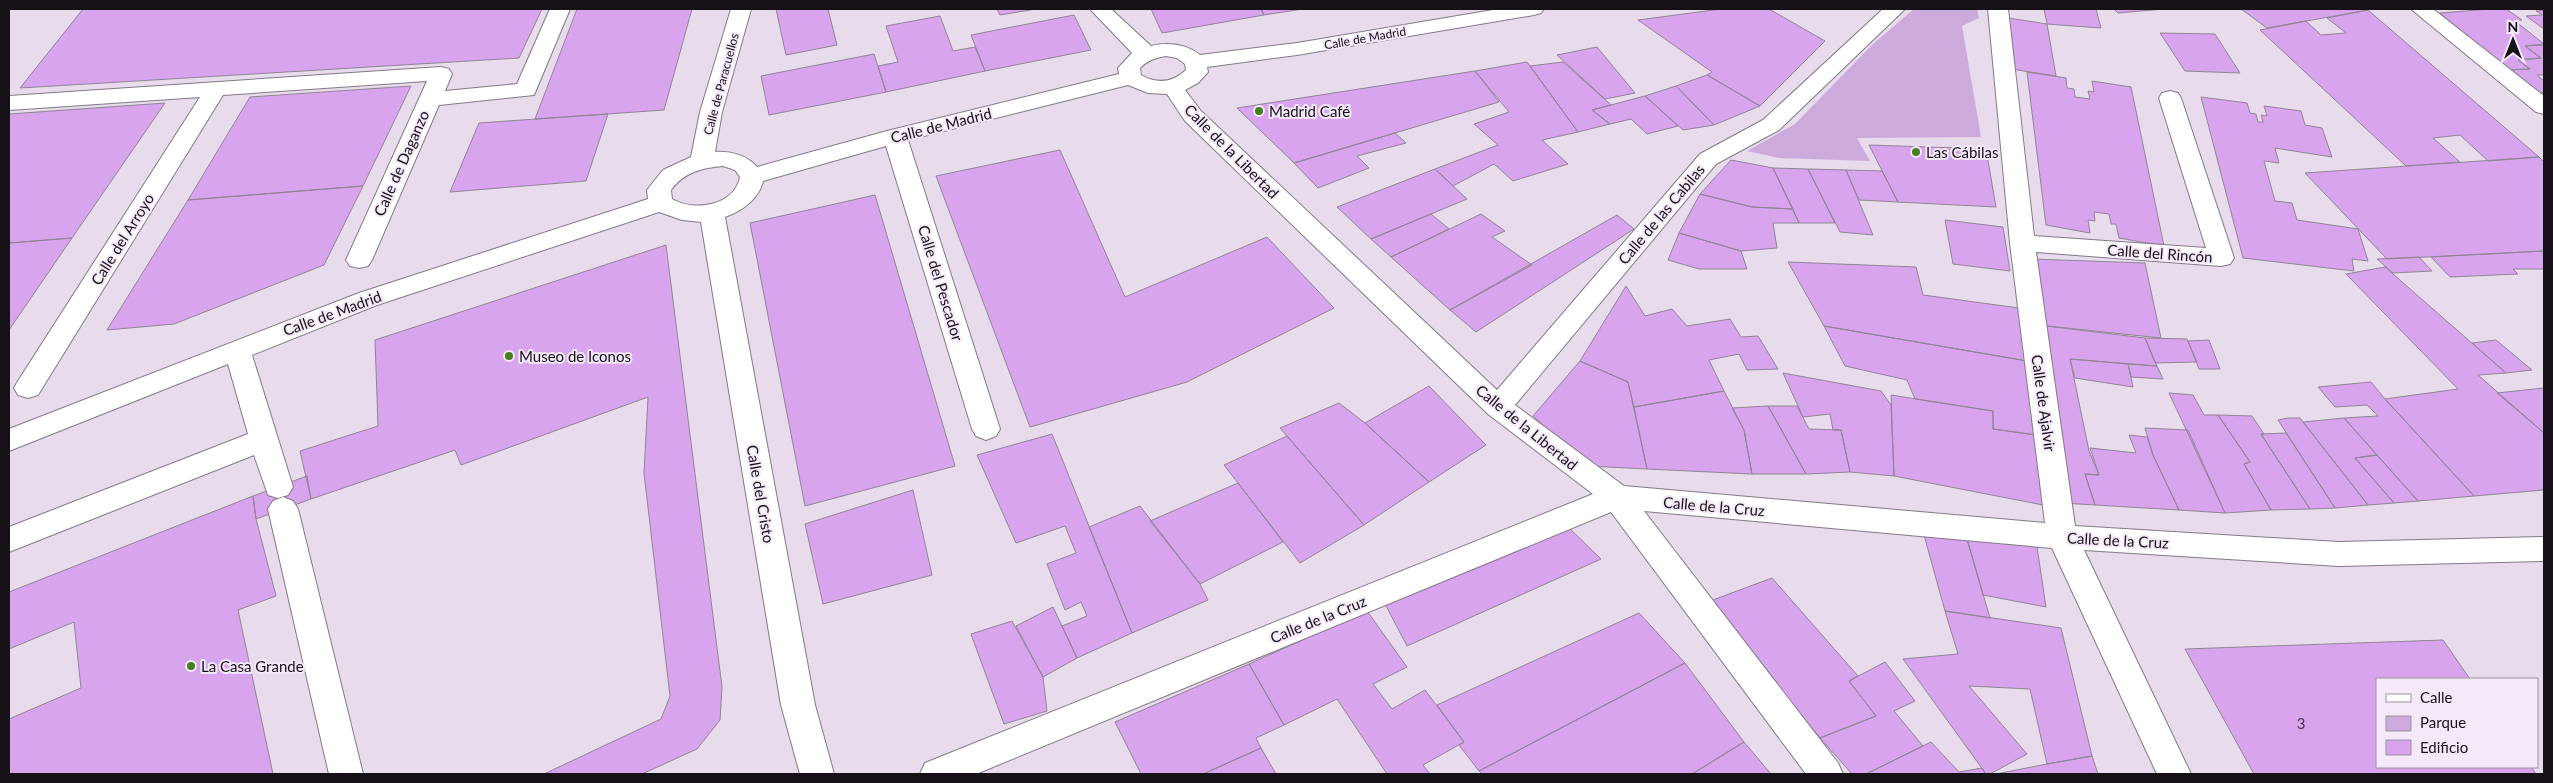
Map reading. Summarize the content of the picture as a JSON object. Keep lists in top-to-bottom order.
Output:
{
  "streets": {
    "street": [
      "Calle de Madrid",
      "Calle de Paracuellos",
      "Calle de la Libertad",
      "Calle de Daganzo",
      "Calle de las Cabilas",
      "Calle del Arroyo",
      "Calle del Rincón",
      "Calle del Pescador",
      "Calle de Ajalvir",
      "Calle del Cristo",
      "Calle de la Cruz"
    ]
  },
  "crossings": [
    ["Calle de Madrid", "Calle de Paracuellos"],
    ["Calle de Madrid", "Calle de la Libertad"],
    ["Calle de Madrid", "Calle del Pescador"],
    ["Calle de Madrid", "Calle del Cristo"],
    ["Calle de Paracuellos", "Calle del Cristo"],
    ["Calle de la Libertad", "Calle de las Cabilas"],
    ["Calle de la Libertad", "Calle de la Cruz"],
    ["Calle del Rincón", "Calle de Ajalvir"],
    ["Calle de Ajalvir", "Calle de la Cruz"]
  ],
  "places": [
    "Madrid Café",
    "Las Cábilas",
    "Museo de Iconos",
    "La Casa Grande"
  ],
  "house_numbers": ["3"],
  "legend": ["Calle", "Parque", "Edificio"],
  "north": "top"
}
